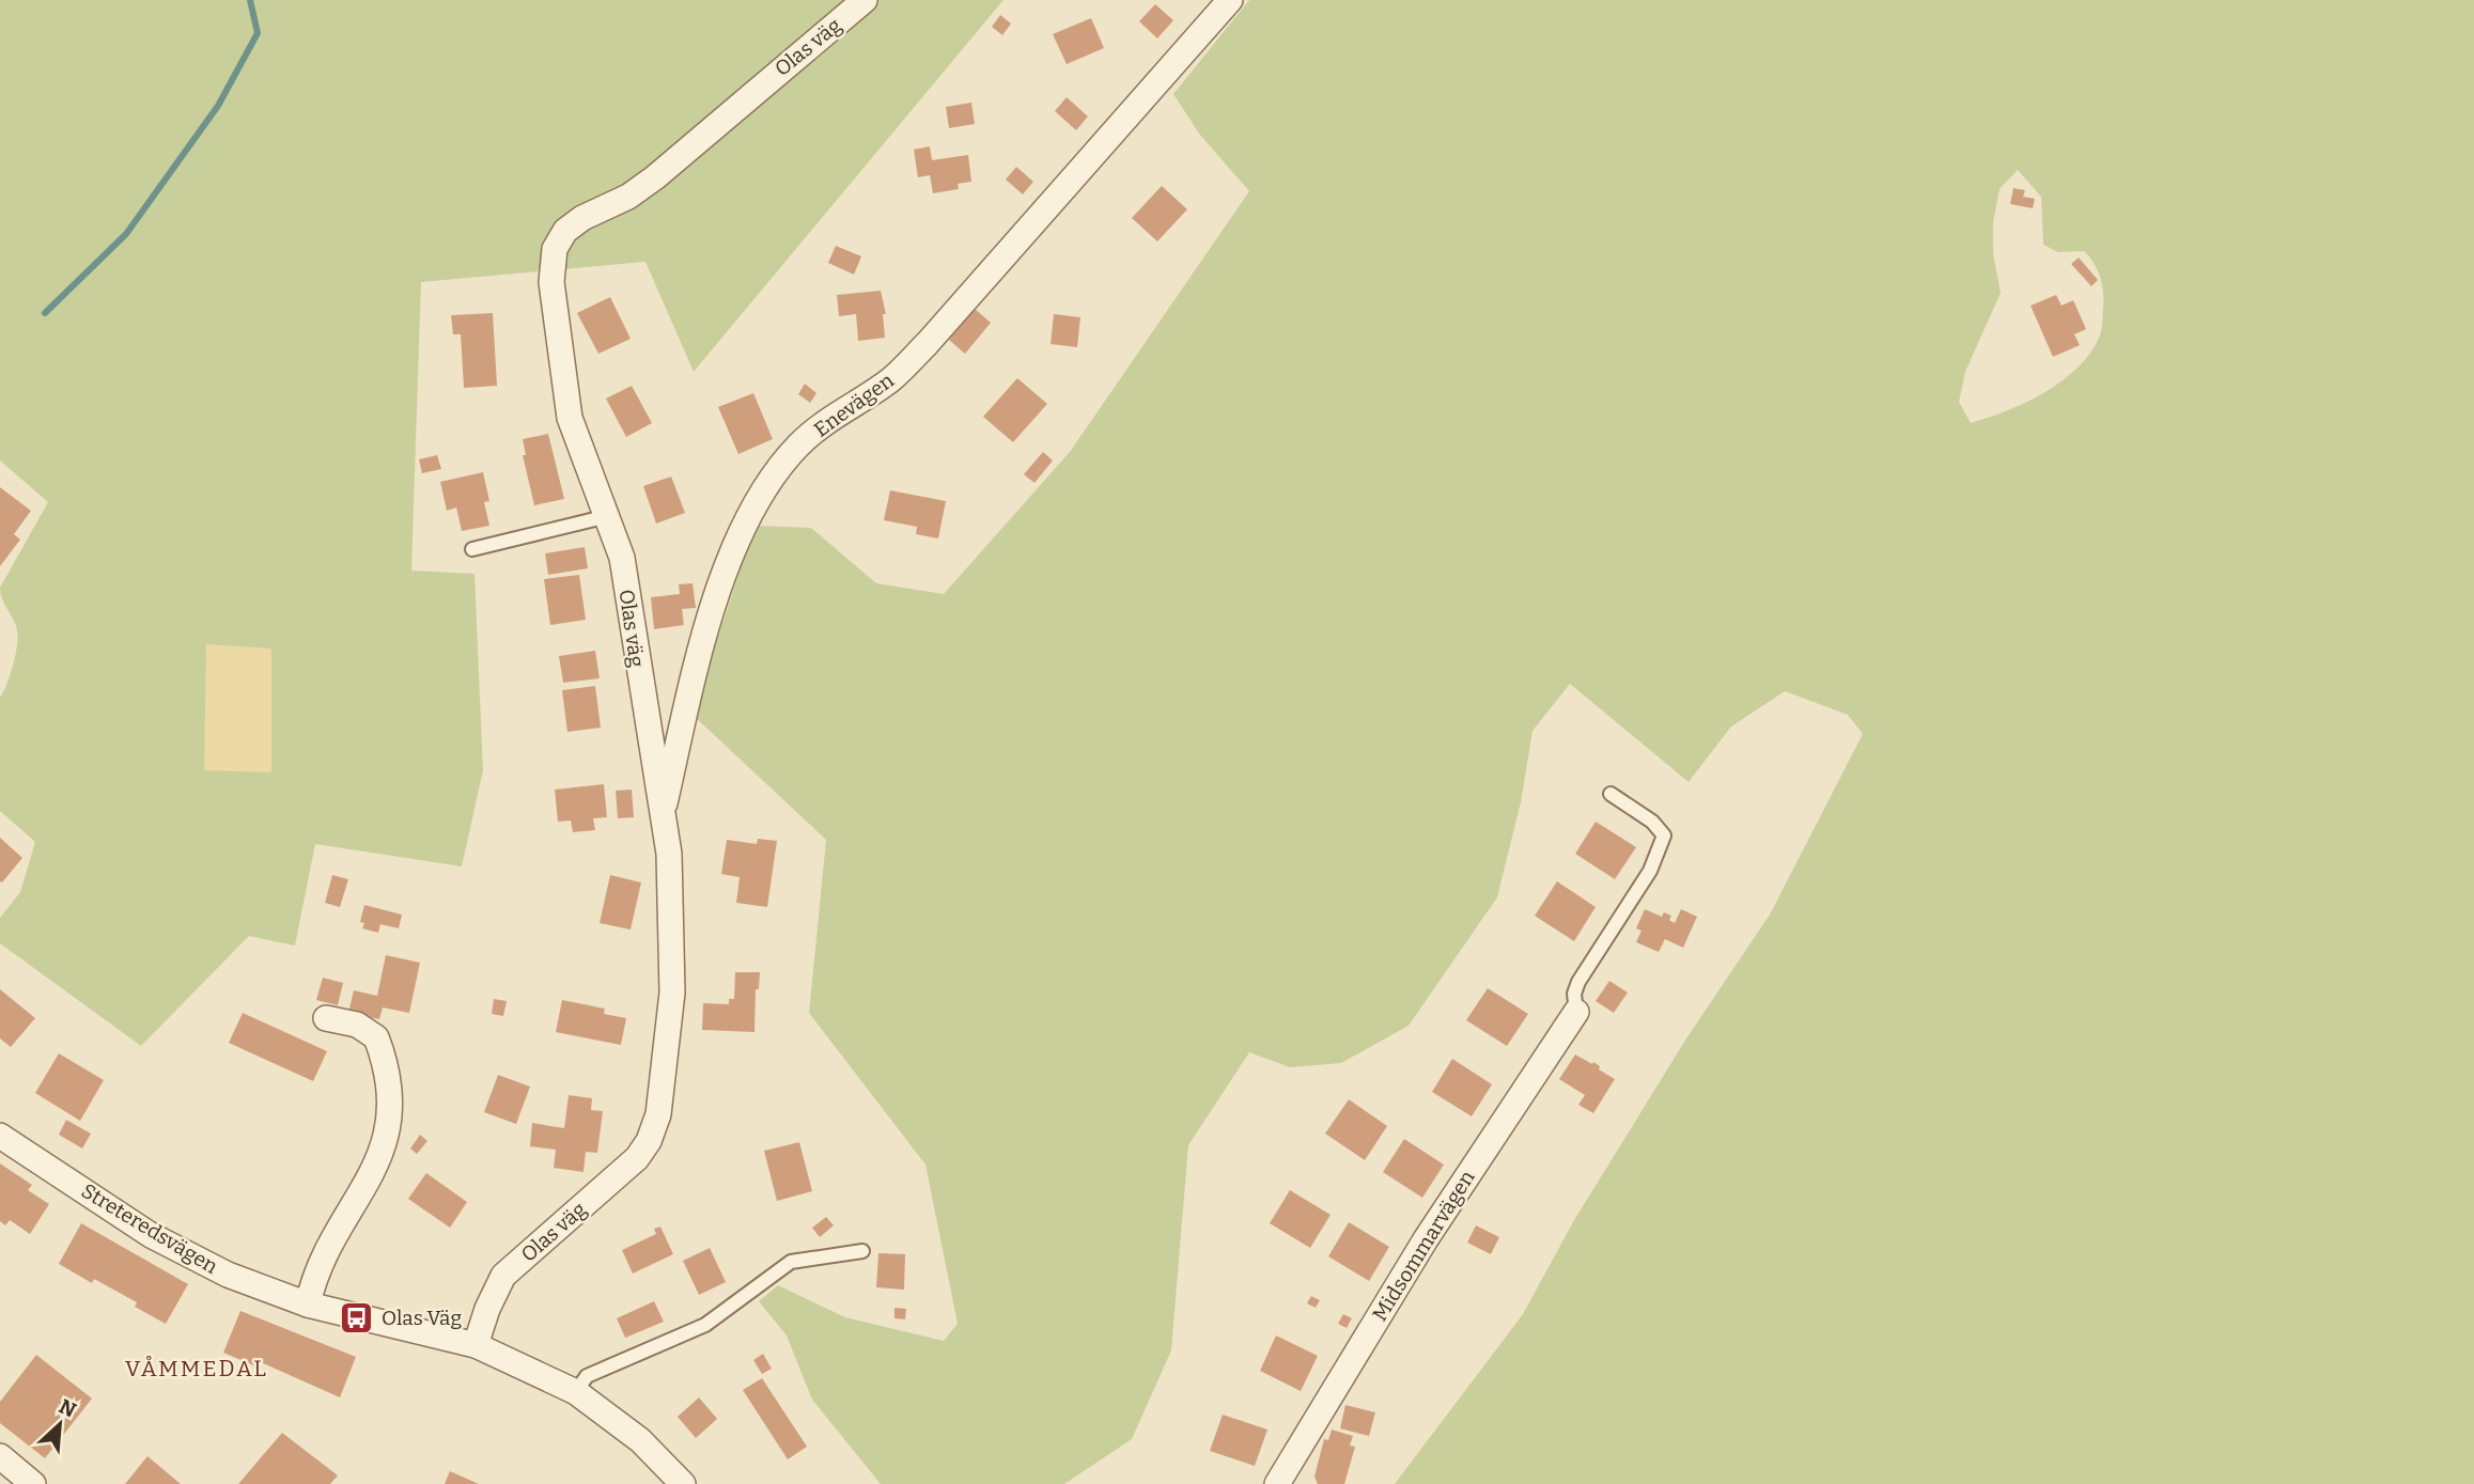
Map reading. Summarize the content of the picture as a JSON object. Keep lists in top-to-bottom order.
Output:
{
  "streets": {
    "street": [
      "Olas väg",
      "Enevägen",
      "Streteredsvägen",
      "Midsommarvägen"
    ]
  },
  "crossings": [
    ["Olas väg", "Enevägen"],
    ["Olas väg", "Streteredsvägen"]
  ],
  "districts": ["VÅMMEDAL"],
  "places": {
    "bus stop": ["Olas Väg"]
  },
  "north": "top right"
}
